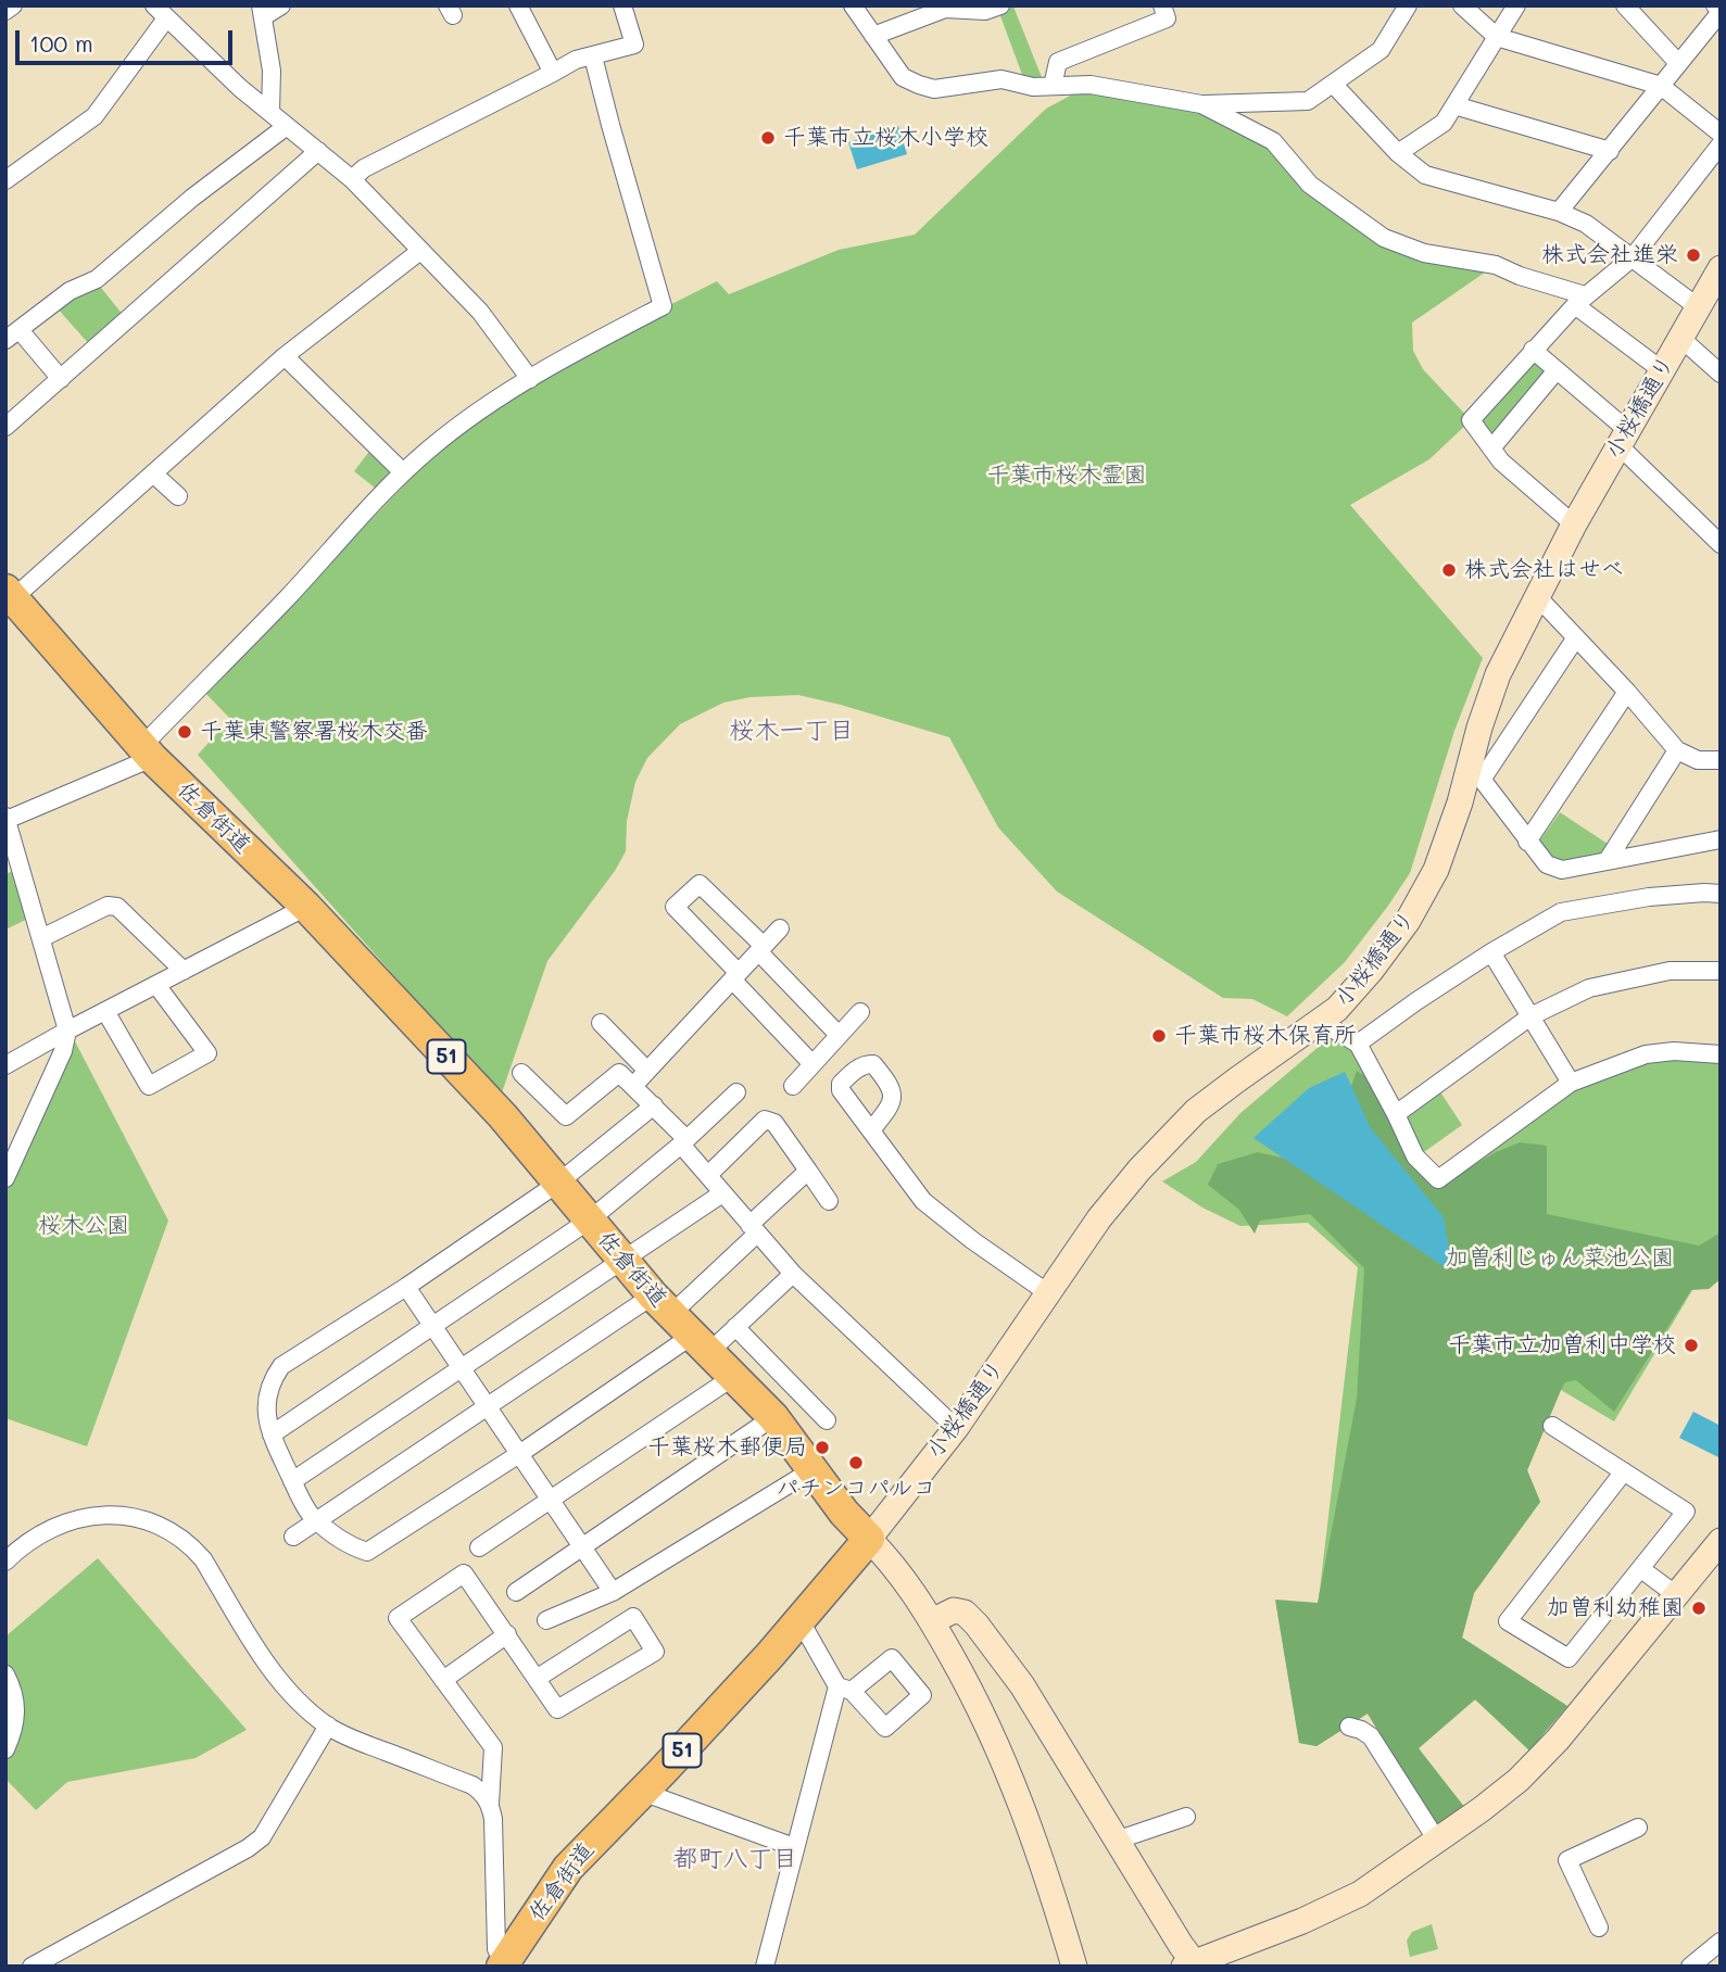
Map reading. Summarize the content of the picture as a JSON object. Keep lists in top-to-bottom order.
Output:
{
  "streets": {
    "highway": ["佐倉街道", "51"],
    "street": ["小桜橋通り"]
  },
  "crossings": [
    ["小桜橋通り", "佐倉街道"]
  ],
  "districts": ["桜木一丁目", "都町八丁目"],
  "parks": ["千葉市桜木霊園", "桜木公園", "加曽利じゅん菜池公園"],
  "places": [
    "千葉市立桜木小学校",
    "株式会社進栄",
    "株式会社はせべ",
    "千葉東警察署桜木交番",
    "千葉市桜木保育所",
    "千葉市立加曽利中学校",
    "千葉桜木郵便局",
    "パチンコパルコ",
    "加曽利幼稚園"
  ],
  "scale_bar": "100 m"
}
